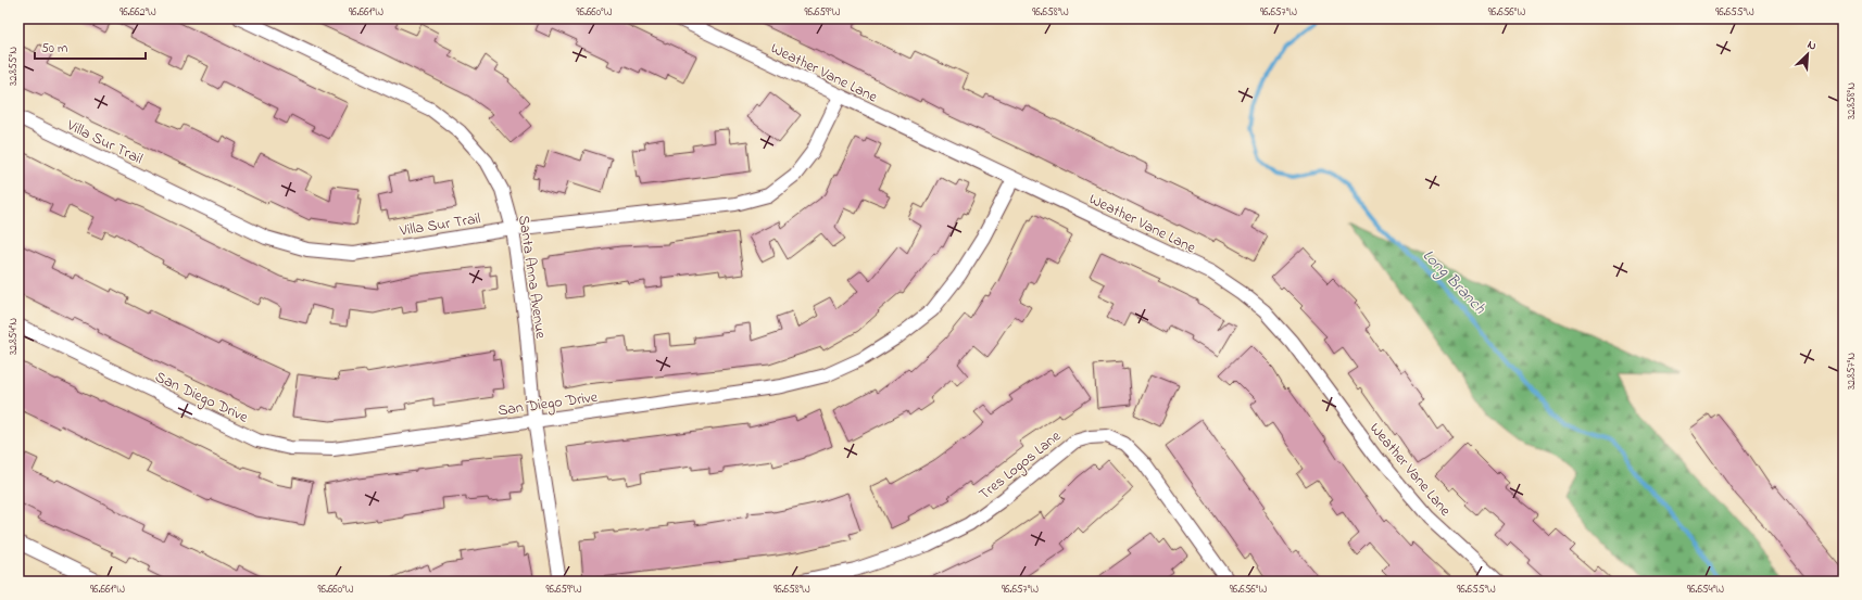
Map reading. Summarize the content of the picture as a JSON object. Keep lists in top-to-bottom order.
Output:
{
  "streets": {
    "street": [
      "Weather Vane Lane",
      "Villa Sur Trail",
      "Santa Anna Avenue",
      "San Diego Drive",
      "Tres Logos Lane"
    ]
  },
  "crossings": [
    ["Weather Vane Lane", "Villa Sur Trail"],
    ["Weather Vane Lane", "San Diego Drive"],
    ["Villa Sur Trail", "Santa Anna Avenue"],
    ["Santa Anna Avenue", "San Diego Drive"]
  ],
  "water": ["Long Branch"],
  "scale_bar": "50 m",
  "north": "top right",
  "coordinates": [
    "96.662°W",
    "96.661°W",
    "96.660°W",
    "96.659°W",
    "96.658°W",
    "96.657°W",
    "96.656°W",
    "96.655°W",
    "32.855°N",
    "32.858°N",
    "32.854°N",
    "32.857°N",
    "96.654°W"
  ]
}
